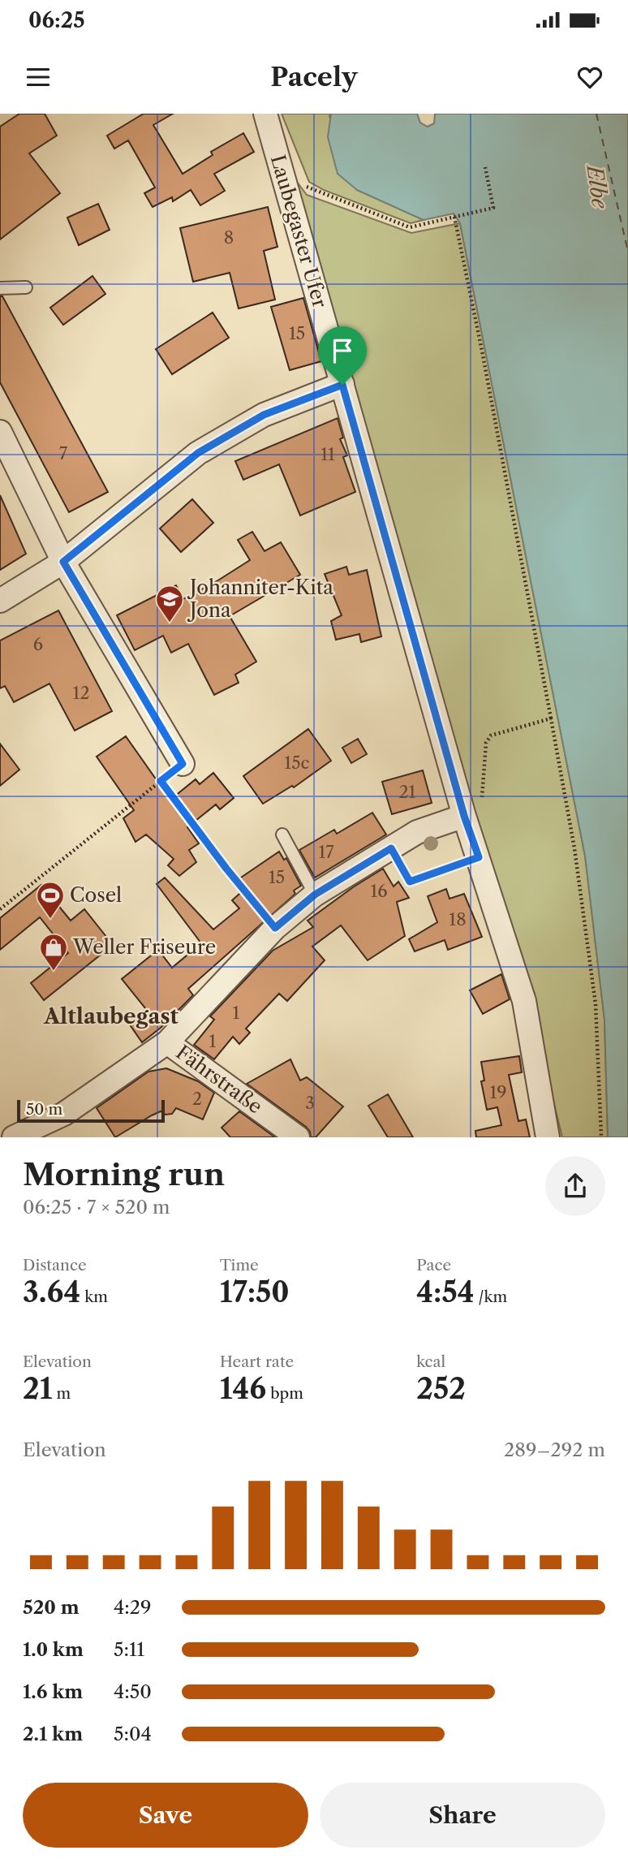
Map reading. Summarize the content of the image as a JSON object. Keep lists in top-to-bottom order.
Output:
{
  "streets": {
    "street": ["Laubegaster Ufer", "Fährstraße"]
  },
  "districts": ["Altlaubegast"],
  "water": ["Elbe"],
  "places": {
    "school or university": ["Johanniter-Kita Jona"],
    "sports": ["Cosel"],
    "shop": ["Weller Friseure"]
  },
  "house_numbers": [
    "8",
    "15",
    "7",
    "11",
    "6",
    "12",
    "15c",
    "21",
    "17",
    "15",
    "16",
    "18",
    "1",
    "1",
    "19",
    "2",
    "3"
  ],
  "scale_bar": "50 m",
  "page": {
    "status": "06:25",
    "header": "Pacely",
    "scale": "50 m",
    "heading": ["Morning run", "06:25 · 7 × 520 m"],
    "stats": [
      ["Distance", "3.64 km"],
      ["Time", "17:50"],
      ["Pace", "4:54 /km"],
      ["Elevation", "21 m"],
      ["Heart rate", "146 bpm"],
      ["kcal", "252"]
    ],
    "chart": ["Elevation", "289–292 m"],
    "list": [
      {
        "name": "520 m",
        "note": "4:29"
      },
      {
        "name": "1.0 km",
        "note": "5:11"
      },
      {
        "name": "1.6 km",
        "note": "4:50"
      },
      {
        "name": "2.1 km",
        "note": "5:04"
      }
    ],
    "buttons": ["Save", "Share"]
  }
}
